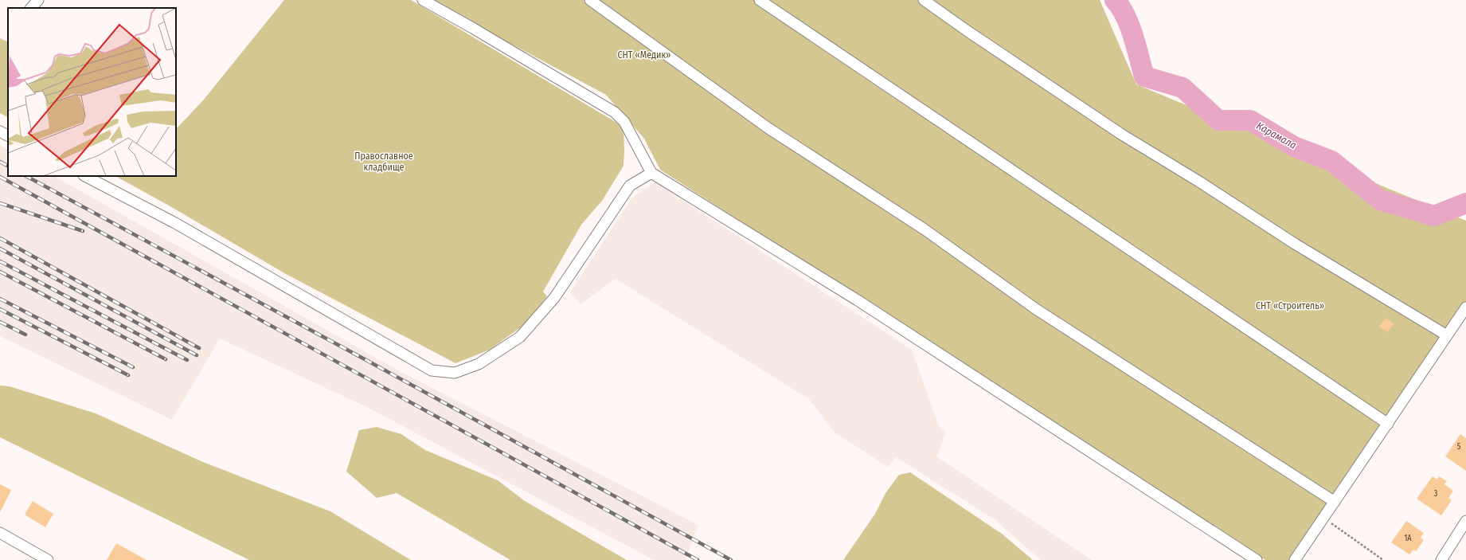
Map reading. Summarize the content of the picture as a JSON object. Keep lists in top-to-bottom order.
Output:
{
  "water": ["Карамала"],
  "parks": ["СНТ «Медик»", "Православное кладбище", "СНТ «Строитель»"],
  "house_numbers": ["5", "3", "1А"]
}
